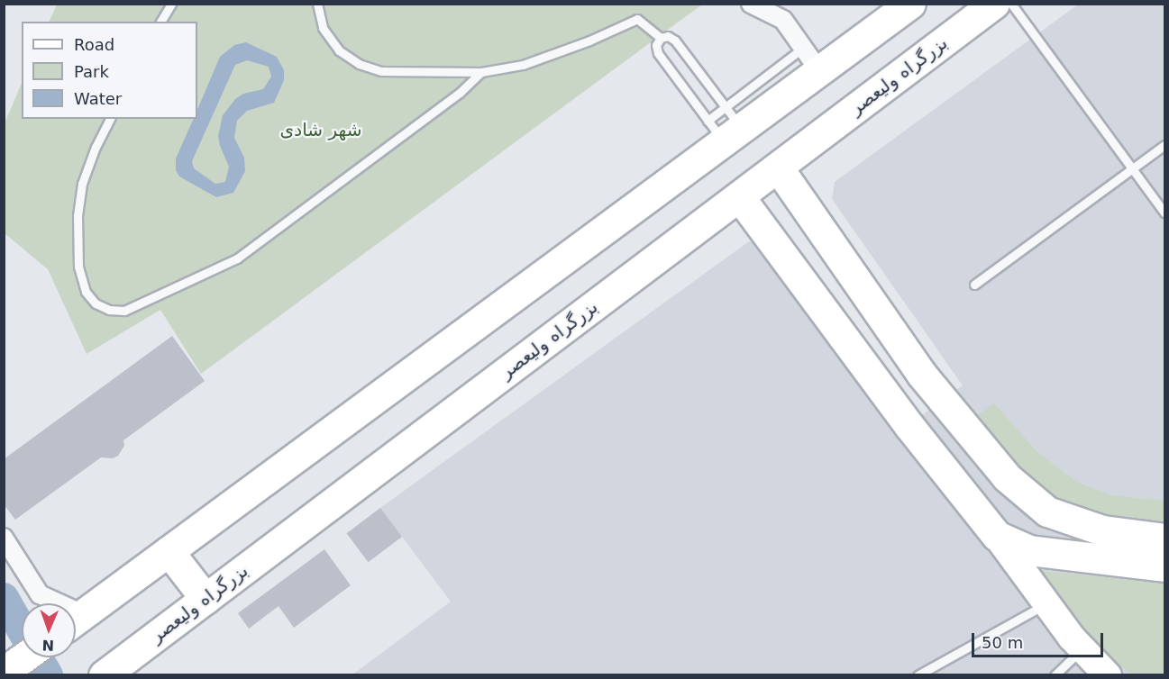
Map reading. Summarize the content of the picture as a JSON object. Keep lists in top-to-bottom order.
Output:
{
  "streets": {
    "highway": ["بزرگراه ولیعصر"]
  },
  "parks": ["شهر شادی"],
  "legend": ["Road", "Park", "Water"],
  "scale_bar": "50 m",
  "north": "bottom"
}
